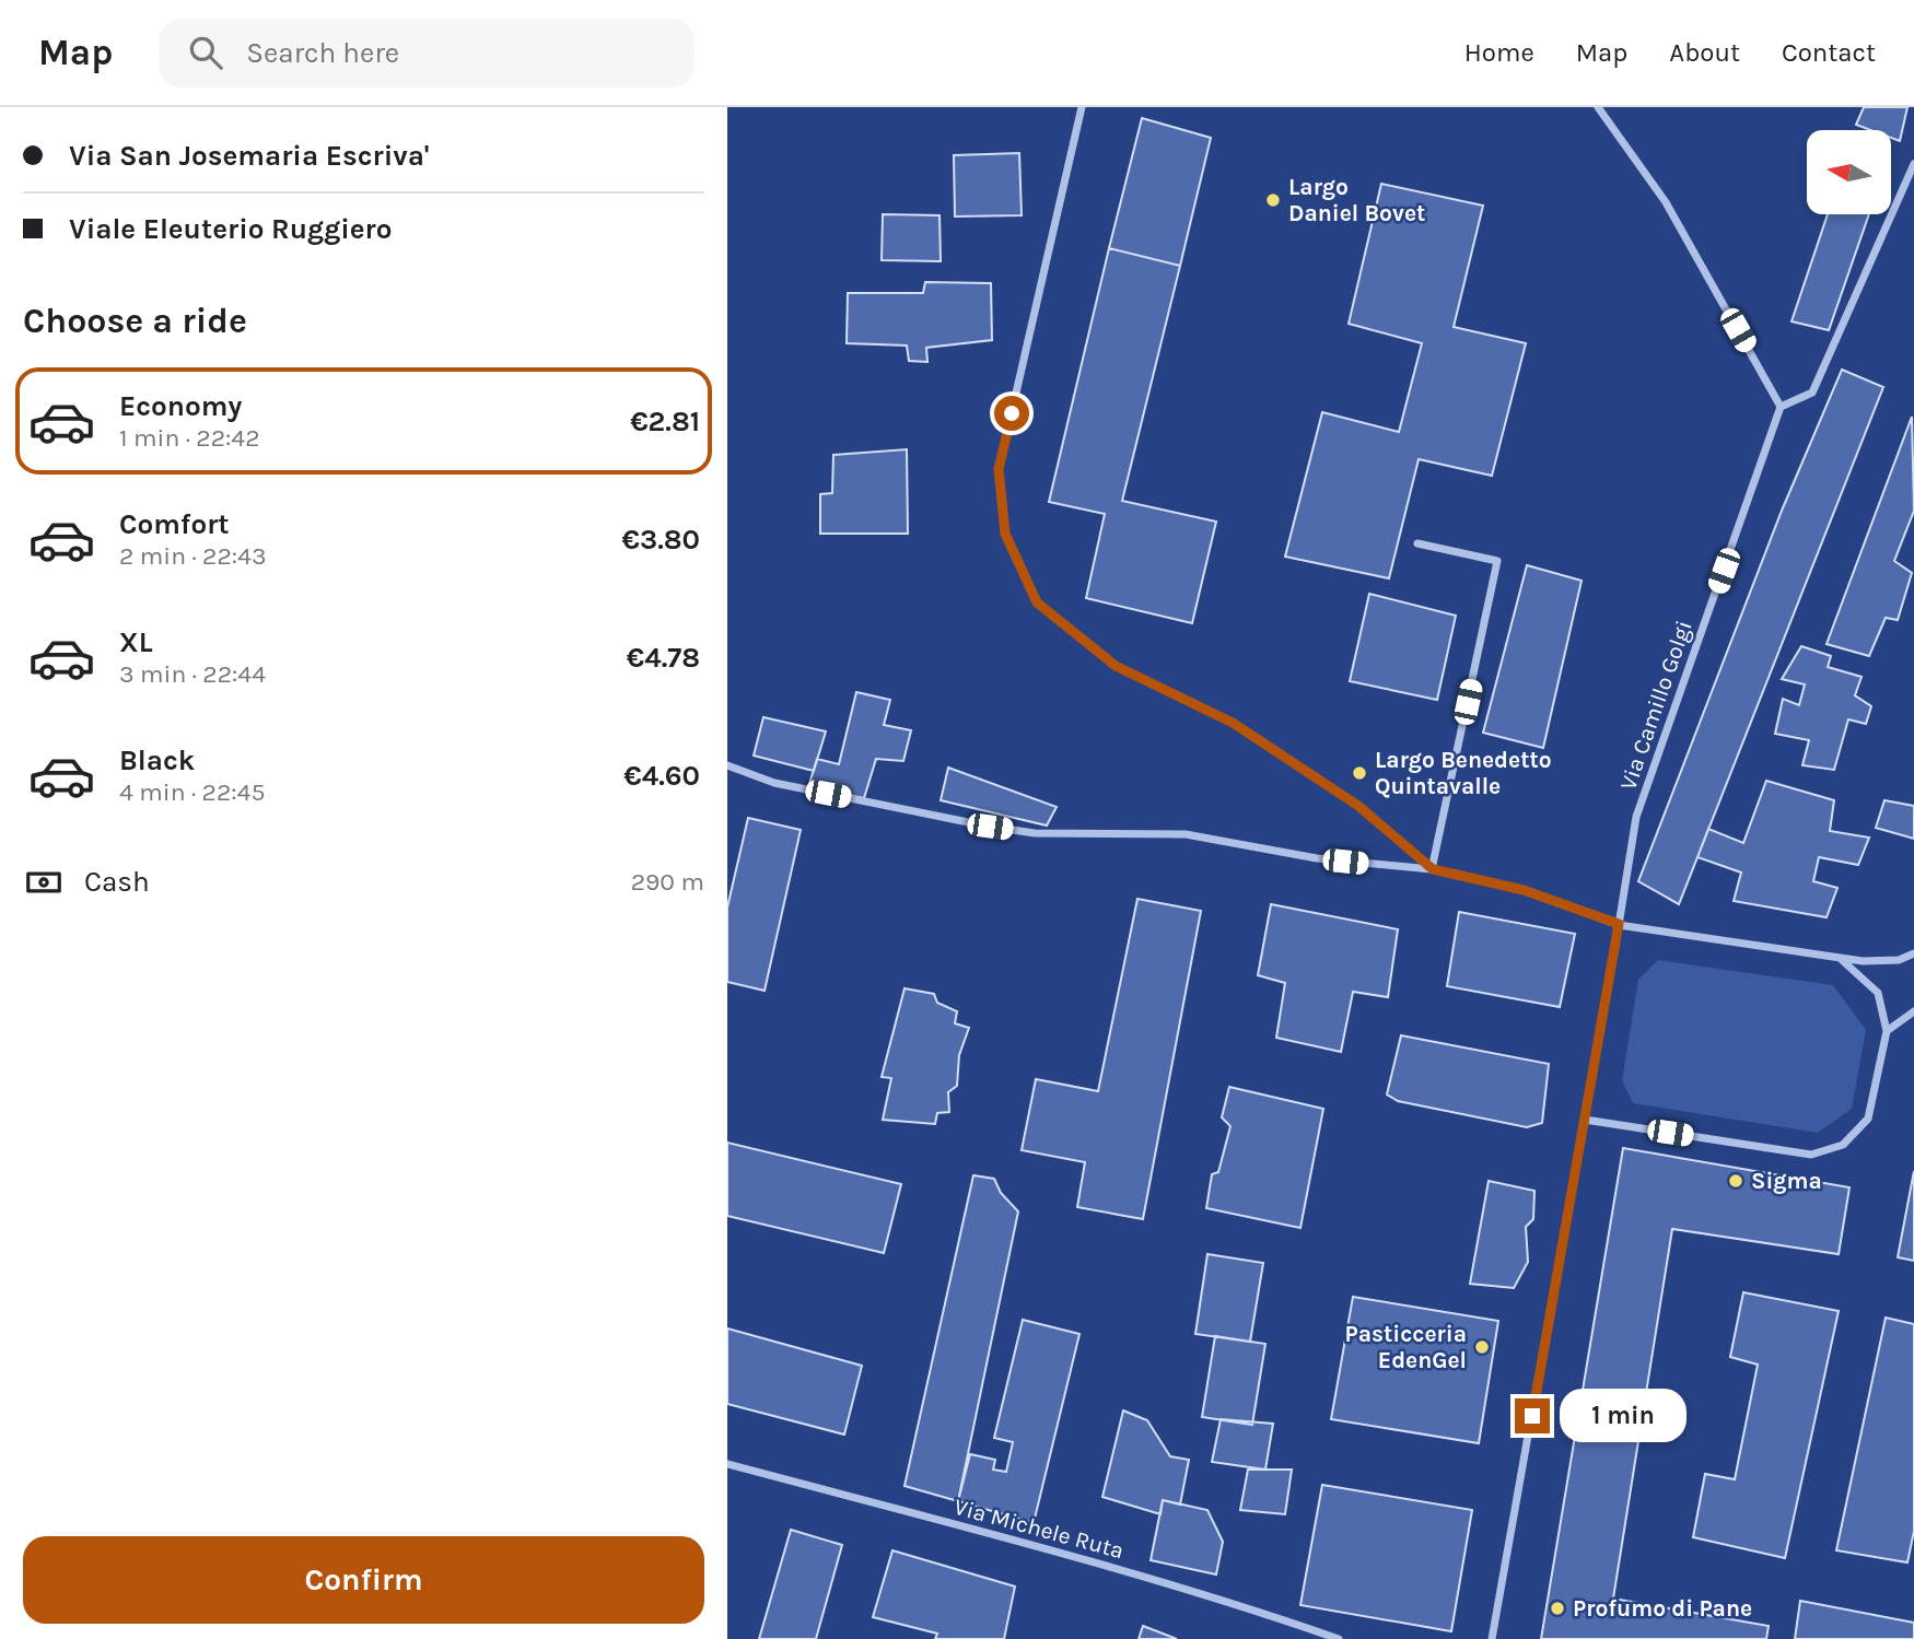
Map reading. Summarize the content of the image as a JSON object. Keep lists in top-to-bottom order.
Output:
{
  "streets": {
    "street": ["Via Camillo Golgi", "Via Michele Ruta"]
  },
  "places": [
    "Largo Daniel Bovet",
    "Largo Benedetto Quintavalle",
    "Sigma",
    "Pasticceria EdenGel",
    "Profumo di Pane"
  ],
  "north": "left",
  "page": {
    "header": "Map",
    "search": "Search here",
    "nav": [
      "Home",
      "Map",
      "About",
      "Contact"
    ],
    "banner": ["Via San Josemaria Escriva'", "Viale Eleuterio Ruggiero"],
    "heading": "Choose a ride",
    "list": [
      {
        "name": "Economy",
        "note": "1 min · 22:42",
        "value": "€2.81"
      },
      {
        "name": "Comfort",
        "note": "2 min · 22:43",
        "value": "€3.80"
      },
      {
        "name": "XL",
        "note": "3 min · 22:44",
        "value": "€4.78"
      },
      {
        "name": "Black",
        "note": "4 min · 22:45",
        "value": "€4.60"
      }
    ],
    "pay": ["Cash", "290 m"],
    "bubble": "1 min",
    "buttons": "Confirm"
  }
}
